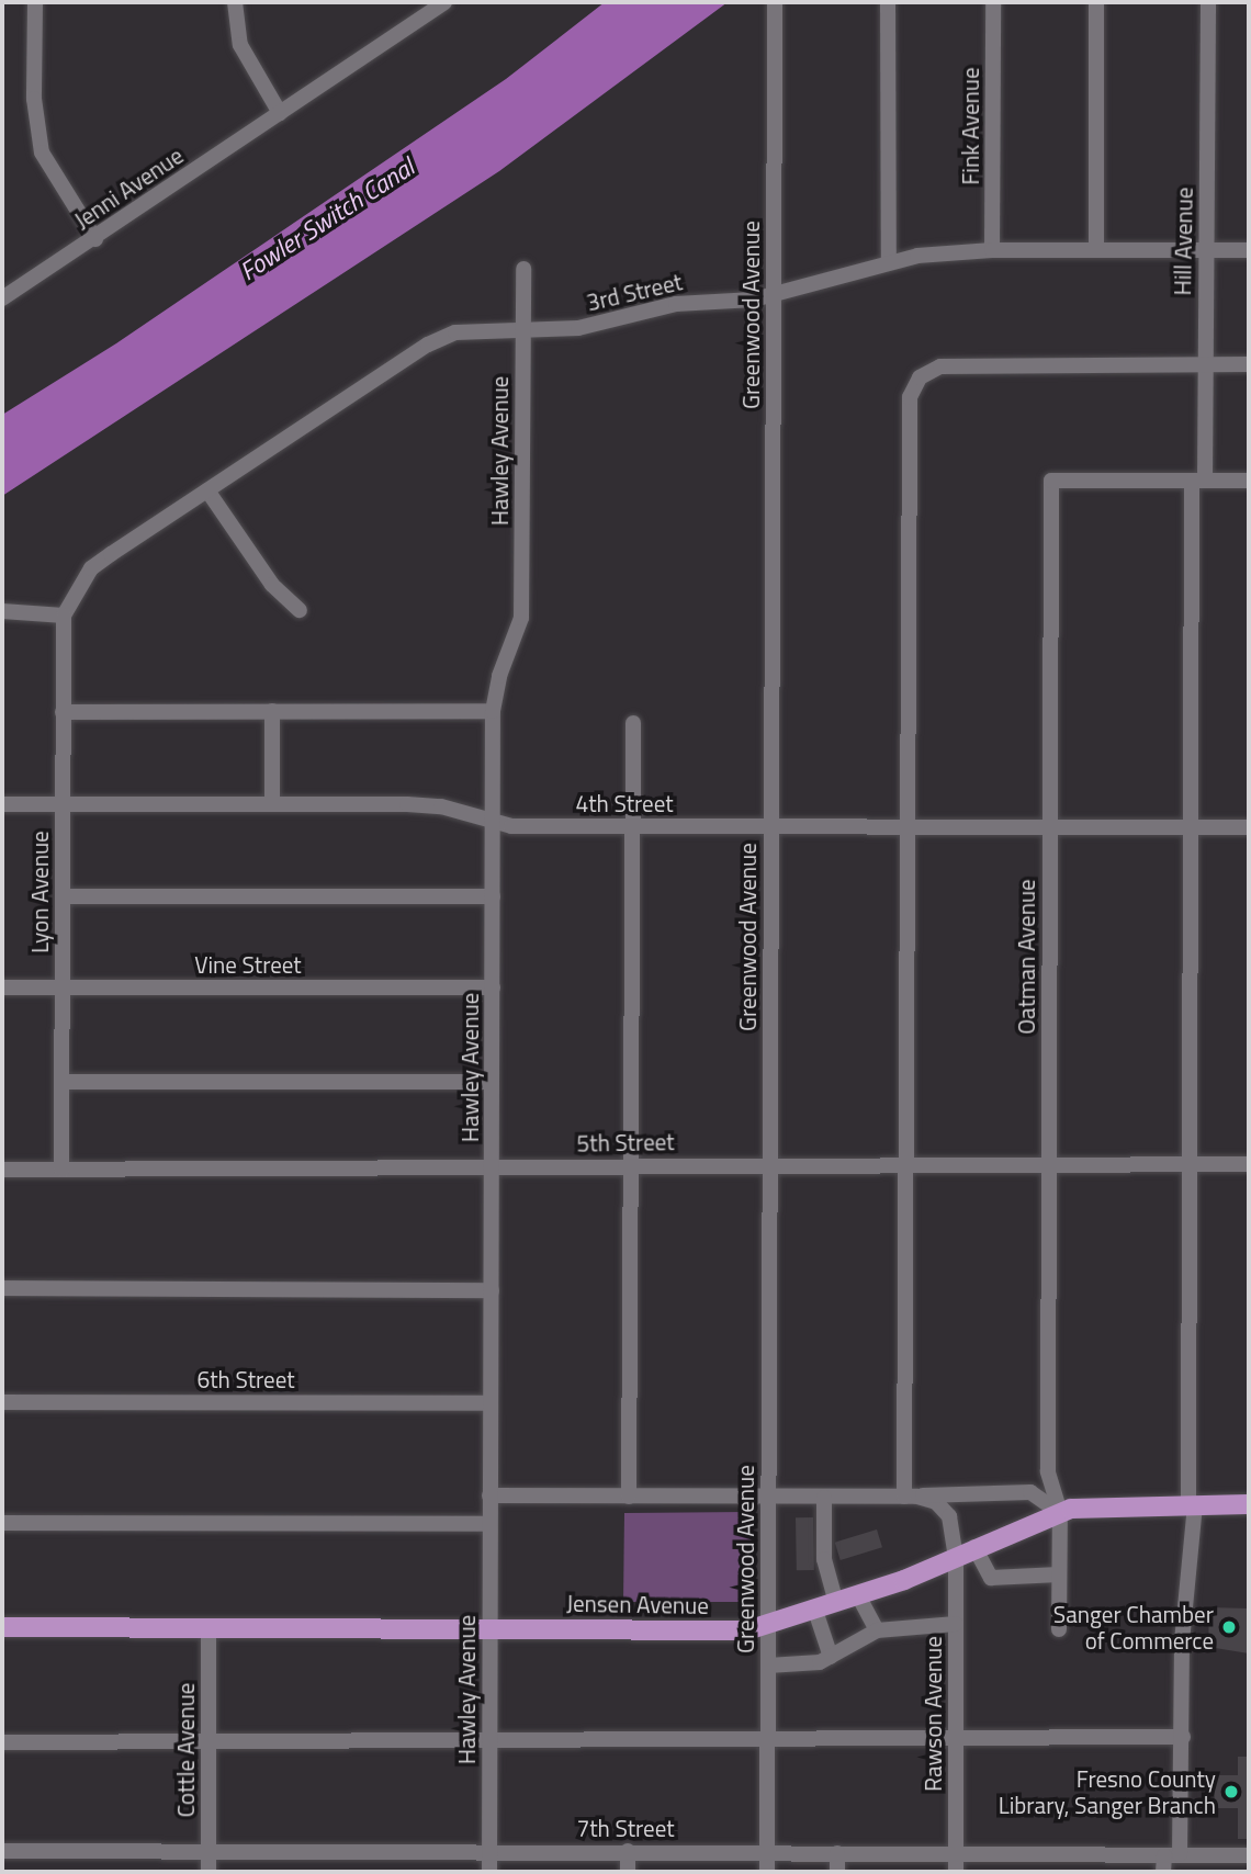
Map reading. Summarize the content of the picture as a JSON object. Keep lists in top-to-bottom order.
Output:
{
  "streets": {
    "main road": ["Jensen Avenue"],
    "street": [
      "Fink Avenue",
      "Jenni Avenue",
      "Hill Avenue",
      "3rd Street",
      "Greenwood Avenue",
      "Hawley Avenue",
      "4th Street",
      "Lyon Avenue",
      "Oatman Avenue",
      "Vine Street",
      "5th Street",
      "6th Street",
      "Rawson Avenue",
      "Cottle Avenue",
      "7th Street"
    ]
  },
  "crossings": [
    ["Fink Avenue", "3rd Street"],
    ["Hill Avenue", "3rd Street"],
    ["Hill Avenue", "4th Street"],
    ["Hill Avenue", "Oatman Avenue"],
    ["Hill Avenue", "5th Street"],
    ["Hill Avenue", "Jensen Avenue"],
    ["Hill Avenue", "7th Street"],
    ["3rd Street", "Greenwood Avenue"],
    ["3rd Street", "Hawley Avenue"],
    ["3rd Street", "Lyon Avenue"],
    ["Greenwood Avenue", "4th Street"],
    ["Greenwood Avenue", "5th Street"],
    ["Greenwood Avenue", "Jensen Avenue"],
    ["Greenwood Avenue", "7th Street"],
    ["Hawley Avenue", "4th Street"],
    ["Hawley Avenue", "Vine Street"],
    ["Hawley Avenue", "5th Street"],
    ["Hawley Avenue", "6th Street"],
    ["Hawley Avenue", "Jensen Avenue"],
    ["Hawley Avenue", "7th Street"],
    ["4th Street", "Lyon Avenue"],
    ["4th Street", "Oatman Avenue"],
    ["Lyon Avenue", "Vine Street"],
    ["Lyon Avenue", "5th Street"],
    ["Oatman Avenue", "5th Street"],
    ["Oatman Avenue", "Jensen Avenue"],
    ["Jensen Avenue", "Rawson Avenue"],
    ["Jensen Avenue", "Cottle Avenue"],
    ["Rawson Avenue", "7th Street"],
    ["Cottle Avenue", "7th Street"]
  ],
  "water": ["Fowler Switch Canal"],
  "places": ["Sanger Chamber of Commerce", "Fresno County Library, Sanger Branch"]
}
